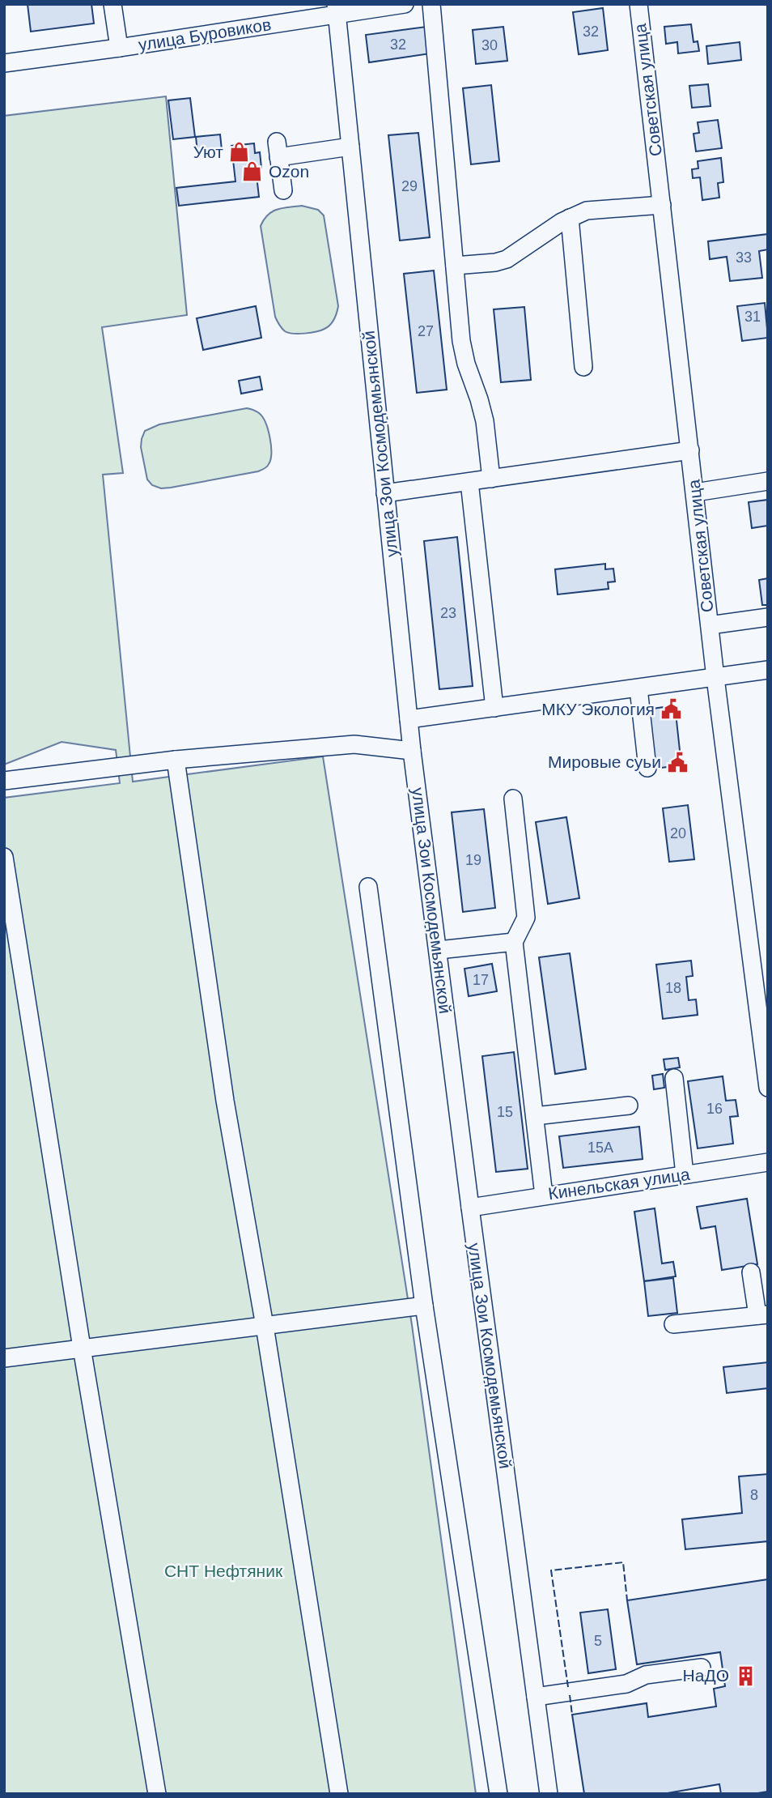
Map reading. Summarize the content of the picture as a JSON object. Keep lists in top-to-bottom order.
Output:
{
  "streets": {
    "street": [
      "улица Буровиков",
      "Советская улица",
      "улица Зои Космодемьянской",
      "Кинельская улица"
    ]
  },
  "crossings": [
    ["улица Буровиков", "улица Зои Космодемьянской"],
    ["улица Зои Космодемьянской", "Кинельская улица"]
  ],
  "parks": ["СНТ Нефтяник"],
  "places": {
    "shop": ["Уют", "Ozon"],
    "public building": ["МКУ Экология", "Мировые суьи"],
    "building": ["НаДО"]
  },
  "house_numbers": [
    "32",
    "32",
    "30",
    "29",
    "33",
    "31",
    "27",
    "23",
    "20",
    "19",
    "17",
    "18",
    "16",
    "15",
    "15А",
    "8",
    "5"
  ]
}
